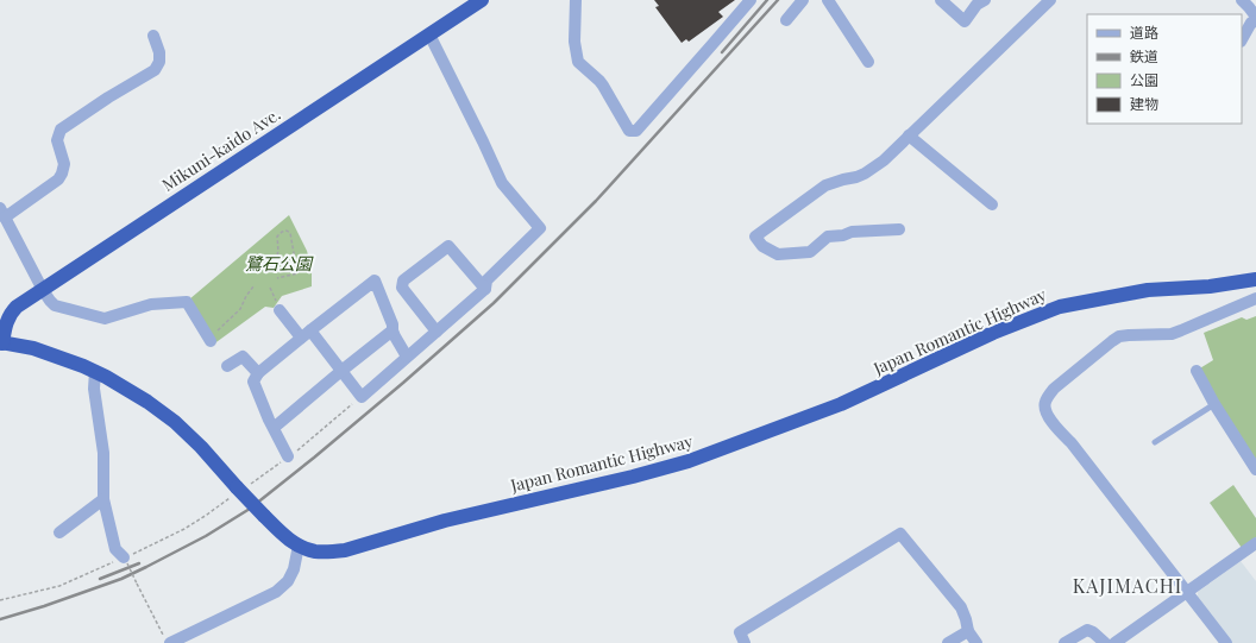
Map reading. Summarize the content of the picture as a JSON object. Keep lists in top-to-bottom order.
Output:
{
  "streets": {
    "highway": ["Mikuni-kaido Ave.", "Japan Romantic Highway"]
  },
  "crossings": [
    ["Mikuni-kaido Ave.", "Japan Romantic Highway"]
  ],
  "districts": ["KAJIMACHI"],
  "parks": ["鷺石公園"],
  "legend": [
    "道路",
    "鉄道",
    "公園",
    "建物"
  ]
}
